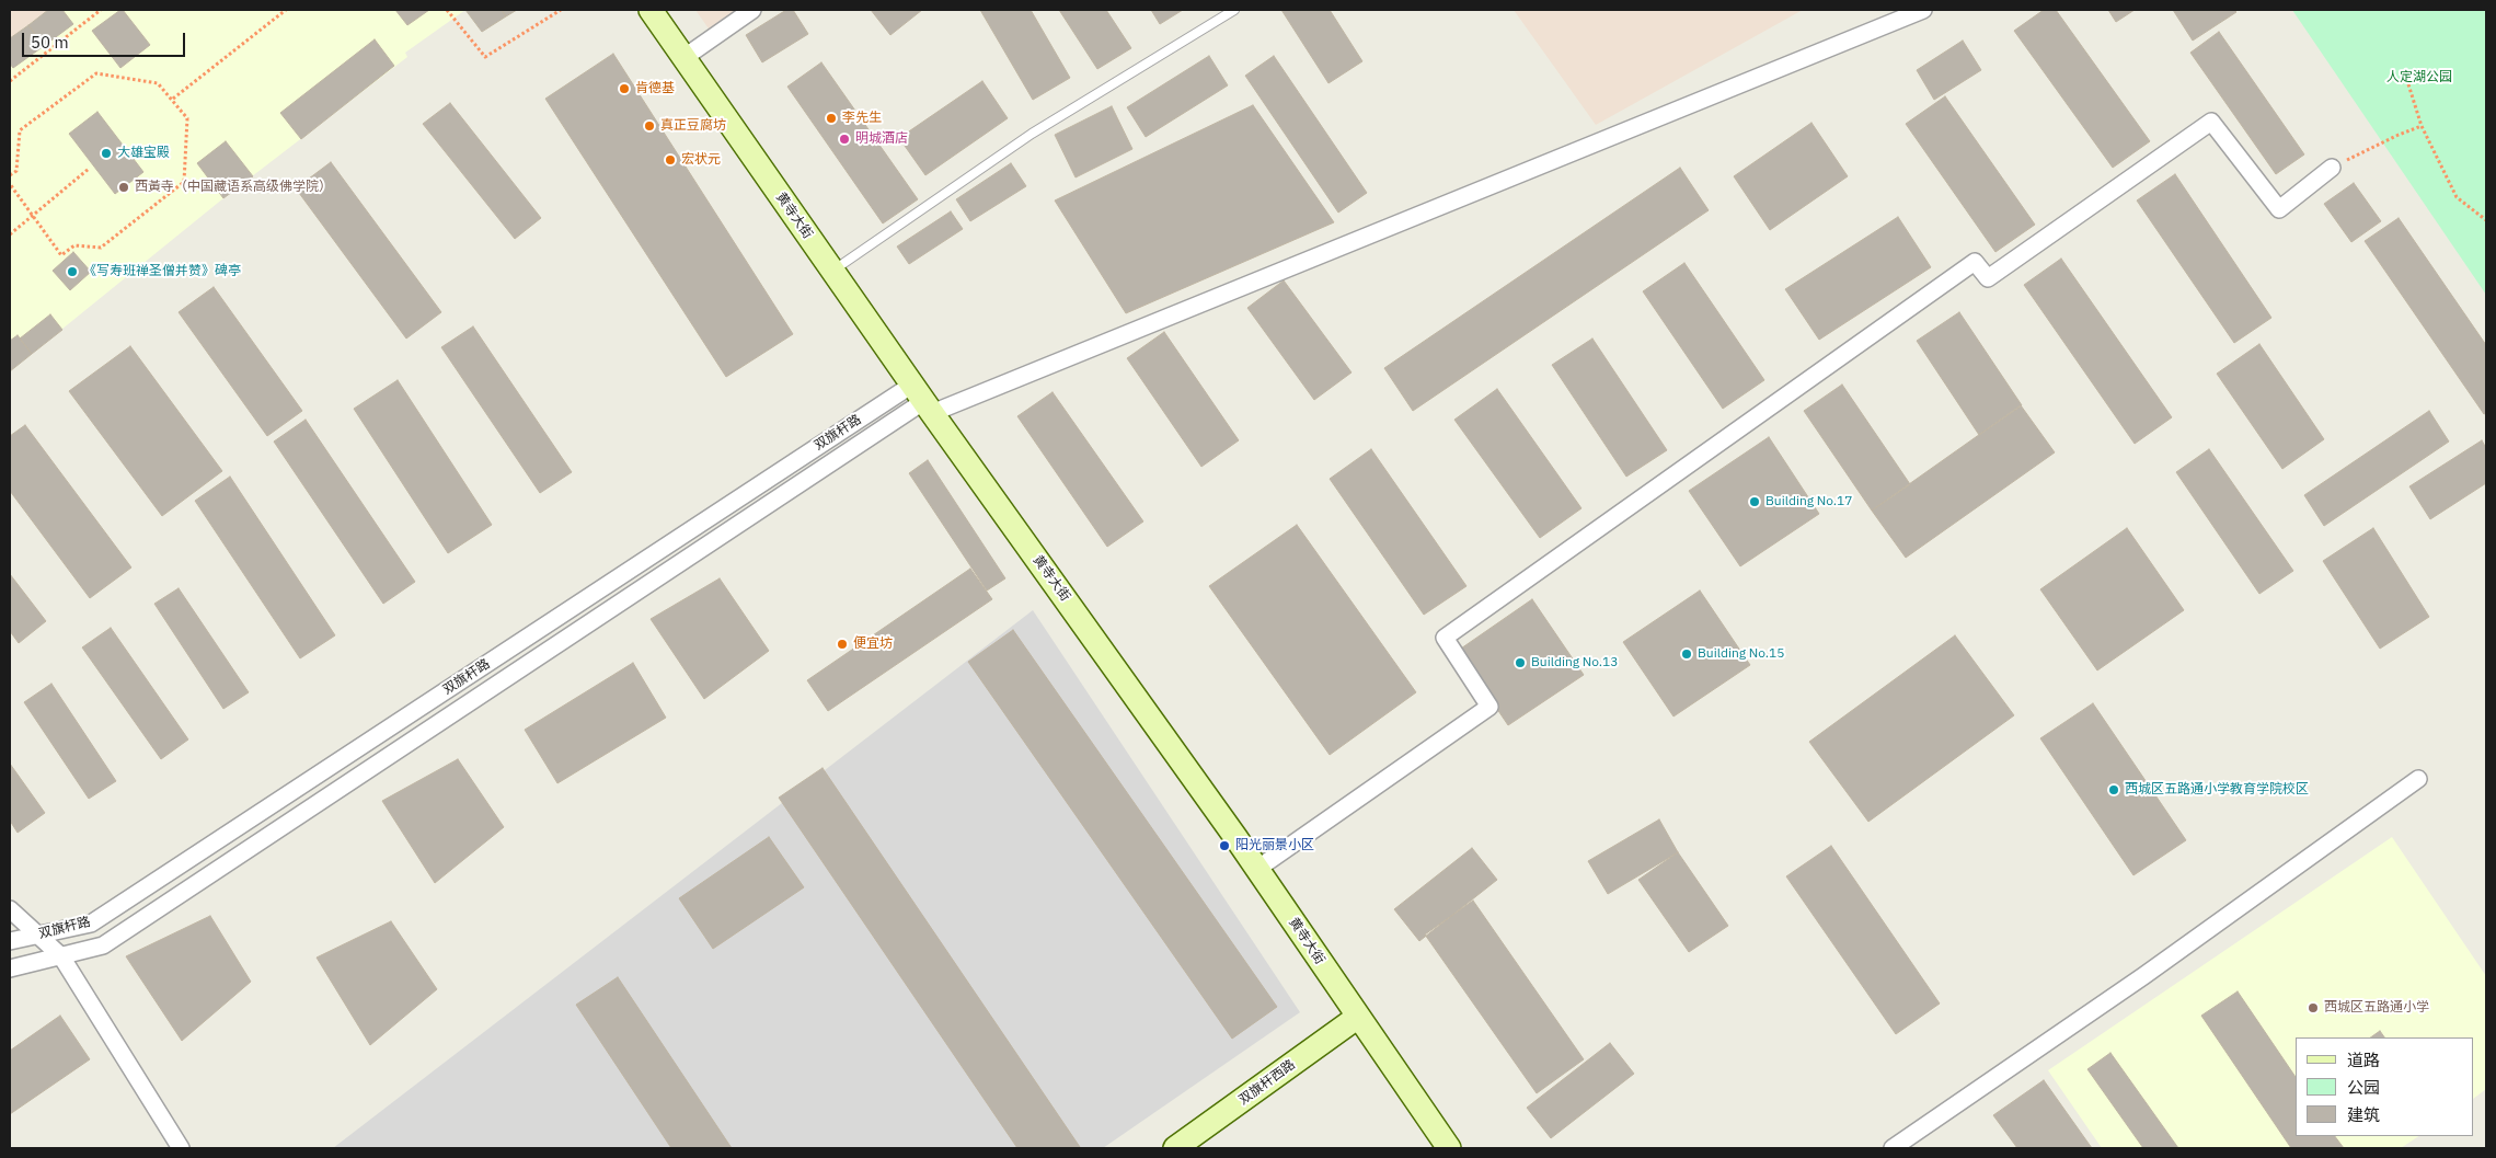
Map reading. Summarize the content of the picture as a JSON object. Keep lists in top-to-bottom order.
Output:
{
  "streets": {
    "street": ["黄寺大街", "双旗杆路", "双旗杆西路"]
  },
  "crossings": [
    ["黄寺大街", "双旗杆路"],
    ["黄寺大街", "双旗杆西路"]
  ],
  "parks": ["人定湖公园"],
  "places": [
    "肯德基",
    "李先生",
    "真正豆腐坊",
    "明城酒店",
    "大雄宝殿",
    "宏状元",
    "西黃寺（中国藏语系高级佛学院）",
    "《写寿班禅圣僧并赞》碑亭",
    "Building No.17",
    "便宜坊",
    "Building No.15",
    "Building No.13",
    "西城区五路通小学教育学院校区",
    "阳光丽景小区",
    "西城区五路通小学"
  ],
  "legend": ["道路", "公园", "建筑"],
  "scale_bar": "50 m"
}
